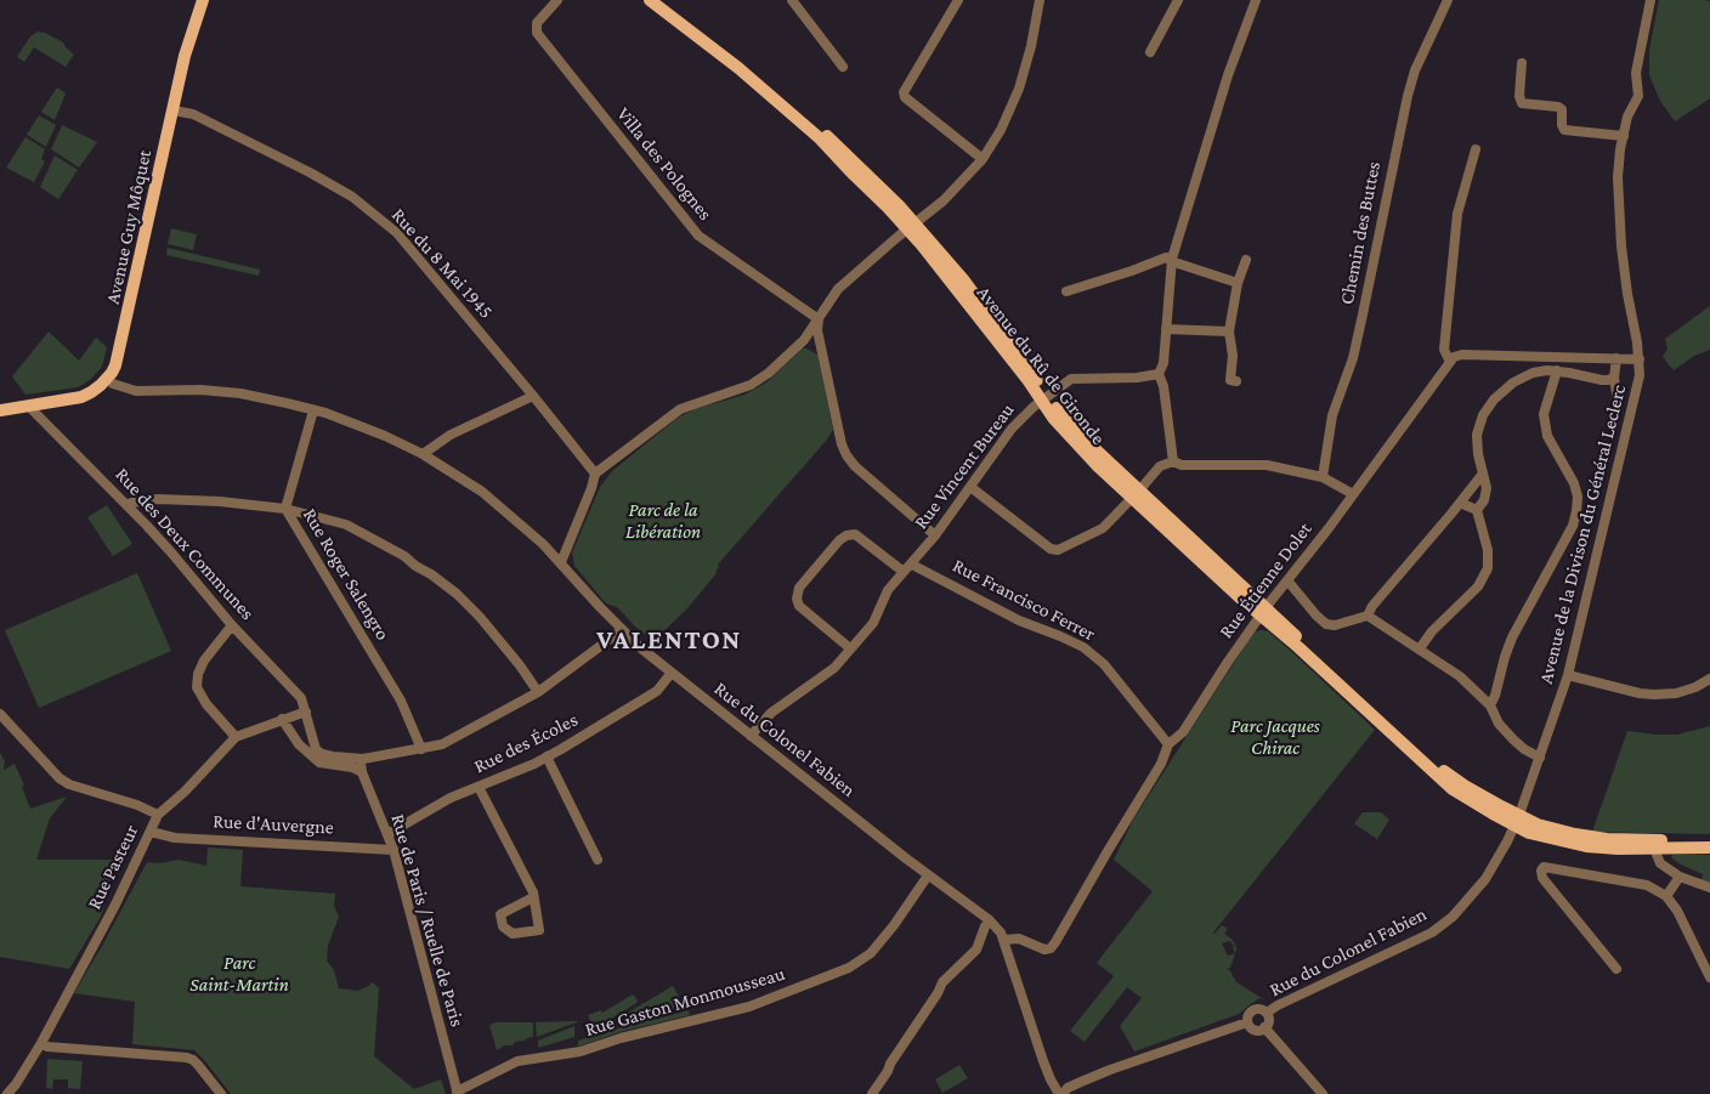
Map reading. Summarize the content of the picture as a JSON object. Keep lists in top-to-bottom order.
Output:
{
  "streets": {
    "main road": ["Avenue Guy Môquet", "Avenue du Rû de Gironde"],
    "street": [
      "Villa des Polognes",
      "Chemin des Buttes",
      "Rue du 8 Mai 1945",
      "Rue Vincent Bureau",
      "Avenue de la Divison du Général Leclerc",
      "Rue des Deux Communes",
      "Rue Roger Salengro",
      "Rue Étienne Dolet",
      "Rue Francisco Ferrer",
      "Rue du Colonel Fabien",
      "Rue des Écoles",
      "Rue d'Auvergne",
      "Rue Pasteur",
      "Rue de Paris / Ruelle de Paris",
      "Rue Gaston Monmousseau"
    ]
  },
  "crossings": [
    ["Avenue Guy Môquet", "Rue du 8 Mai 1945"],
    ["Avenue Guy Môquet", "Rue du Colonel Fabien"],
    ["Avenue du Rû de Gironde", "Rue Vincent Bureau"],
    ["Avenue du Rû de Gironde", "Avenue de la Divison du Général Leclerc"],
    ["Avenue du Rû de Gironde", "Rue Étienne Dolet"],
    ["Avenue du Rû de Gironde", "Rue du Colonel Fabien"],
    ["Rue Vincent Bureau", "Rue Francisco Ferrer"],
    ["Rue Vincent Bureau", "Rue du Colonel Fabien"],
    ["Avenue de la Divison du Général Leclerc", "Rue du Colonel Fabien"],
    ["Rue des Deux Communes", "Rue Pasteur"],
    ["Rue des Deux Communes", "Rue de Paris / Ruelle de Paris"],
    ["Rue Roger Salengro", "Rue du Colonel Fabien"],
    ["Rue Étienne Dolet", "Rue Francisco Ferrer"],
    ["Rue Étienne Dolet", "Rue du Colonel Fabien"],
    ["Rue du Colonel Fabien", "Rue des Écoles"],
    ["Rue du Colonel Fabien", "Rue Gaston Monmousseau"],
    ["Rue des Écoles", "Rue de Paris / Ruelle de Paris"],
    ["Rue d'Auvergne", "Rue Pasteur"],
    ["Rue d'Auvergne", "Rue de Paris / Ruelle de Paris"],
    ["Rue de Paris / Ruelle de Paris", "Rue Gaston Monmousseau"]
  ],
  "districts": ["VALENTON"],
  "parks": ["Parc de la Libération", "Parc Jacques Chirac", "Parc Saint-Martin"]
}
